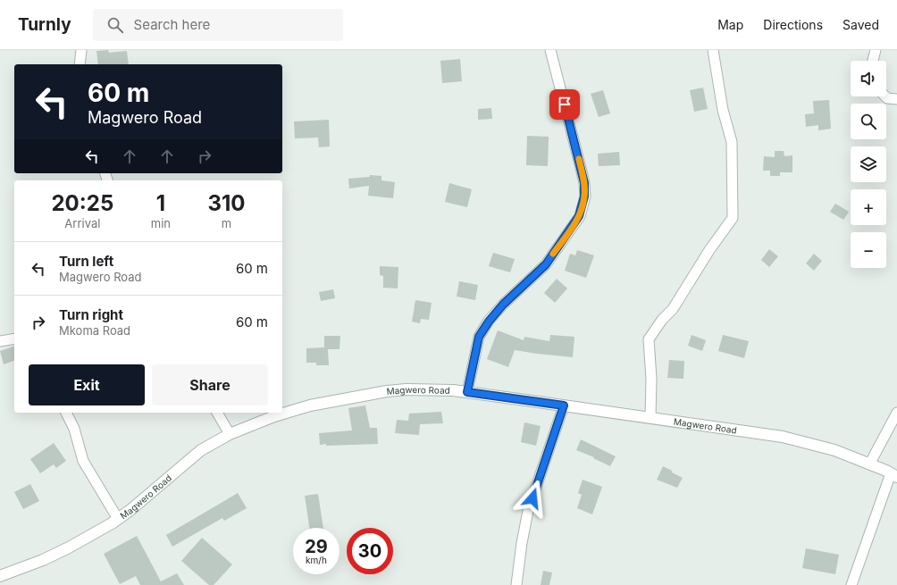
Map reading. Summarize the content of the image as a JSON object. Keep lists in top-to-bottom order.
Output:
{
  "streets": {
    "street": ["Magwero Road"]
  },
  "page": {
    "header": "Turnly",
    "search": "Search here",
    "nav": ["Map", "Directions", "Saved"],
    "map_buttons": ["+", "−"],
    "turn": ["60 m", "Magwero Road"],
    "eta": [
      "20:25",
      "Arrival",
      "1",
      "min",
      "310",
      "m"
    ],
    "list": [
      {
        "name": "Turn left",
        "note": "Magwero Road",
        "value": "60 m"
      },
      {
        "name": "Turn right",
        "note": "Mkoma Road",
        "value": "60 m"
      }
    ],
    "buttons": ["Exit", "Share"],
    "speed": "29 km/h",
    "limit": "30"
  }
}
